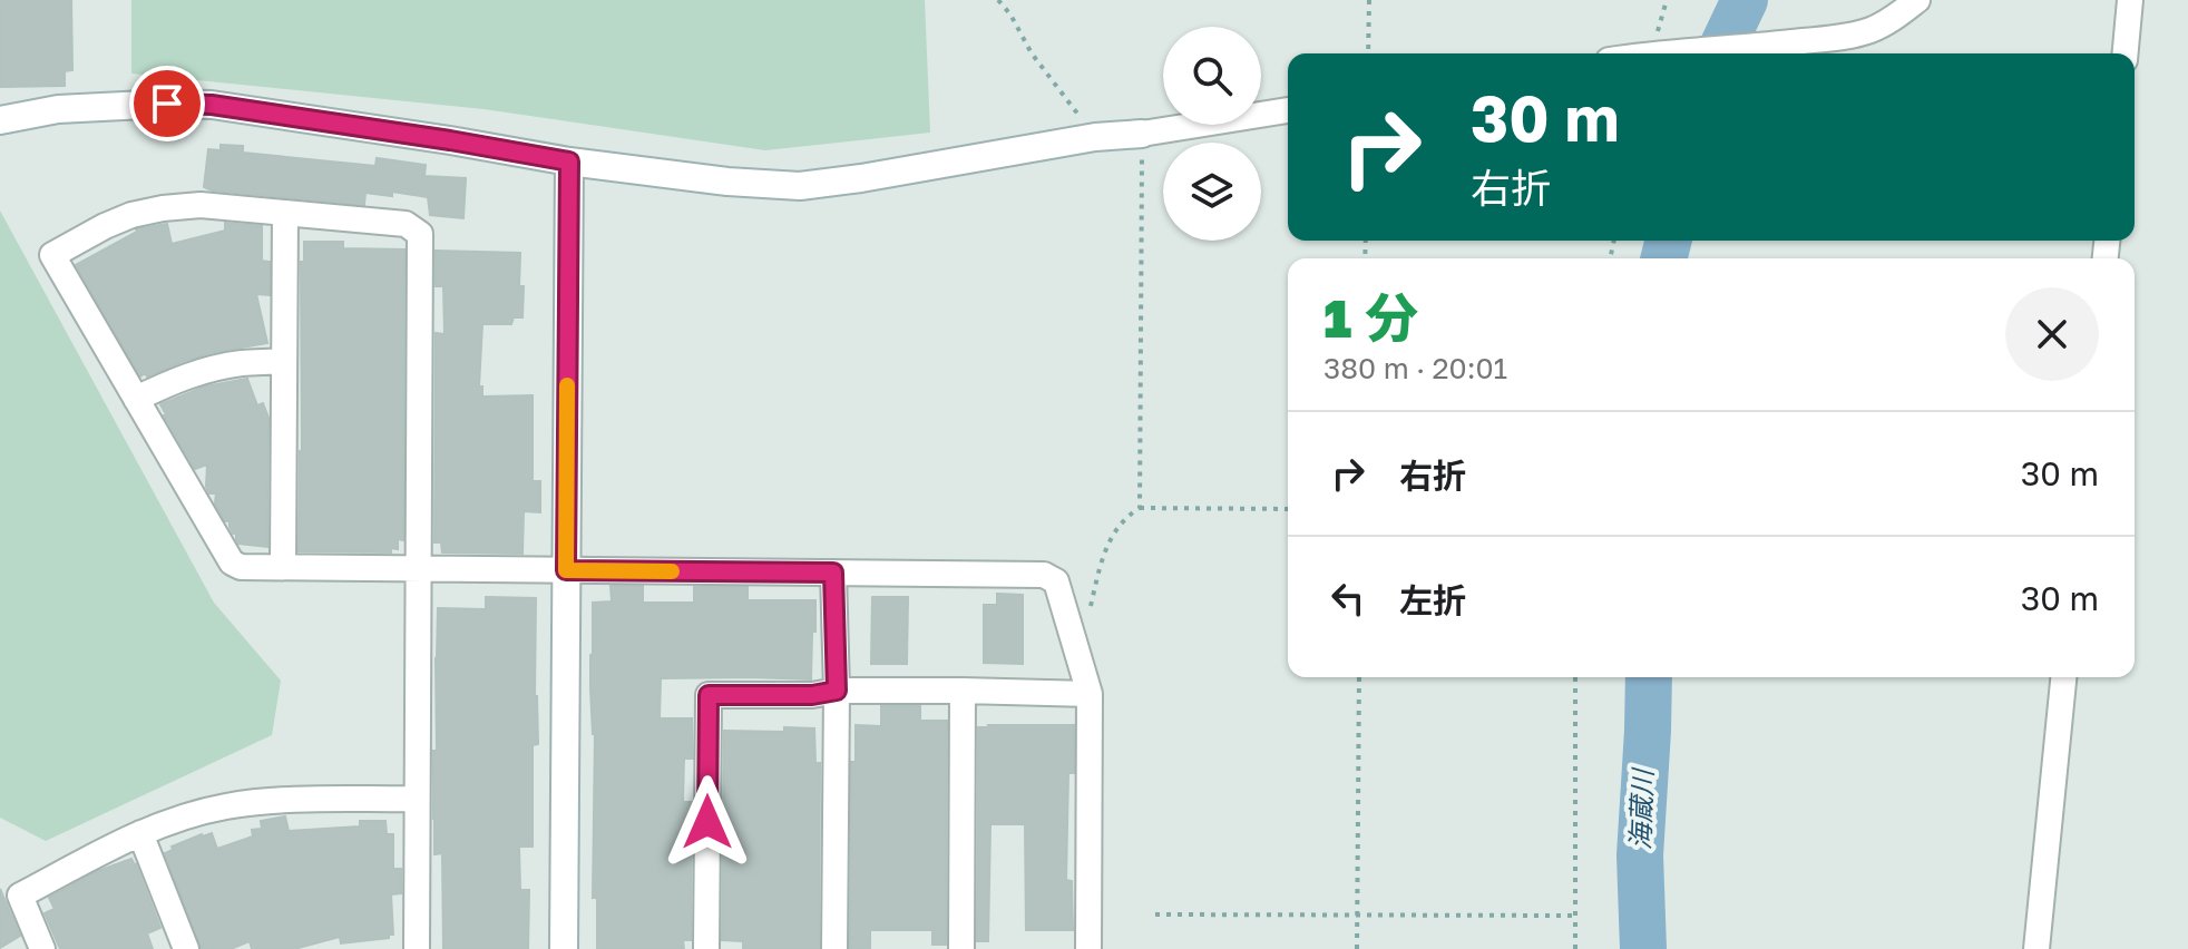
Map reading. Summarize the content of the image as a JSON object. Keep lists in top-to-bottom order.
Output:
{
  "water": ["海蔵川"],
  "page": {
    "turn": ["30 m", "右折"],
    "heading": ["1 分", "380 m · 20:01"],
    "list": [
      {
        "name": "右折",
        "value": "30 m"
      },
      {
        "name": "左折",
        "value": "30 m"
      }
    ]
  }
}
